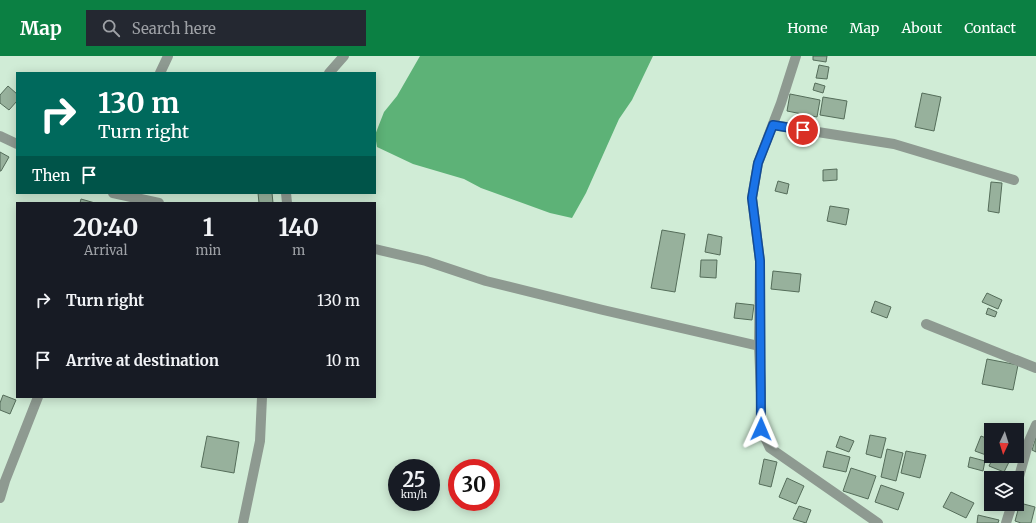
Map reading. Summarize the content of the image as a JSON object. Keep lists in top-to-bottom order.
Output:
{
  "north": "bottom",
  "page": {
    "header": "Map",
    "search": "Search here",
    "nav": [
      "Home",
      "Map",
      "About",
      "Contact"
    ],
    "turn": ["130 m", "Turn right"],
    "then": "Then",
    "eta": [
      "20:40",
      "Arrival",
      "1",
      "min",
      "140",
      "m"
    ],
    "list": [
      {
        "name": "Turn right",
        "value": "130 m"
      },
      {
        "name": "Arrive at destination",
        "value": "10 m"
      }
    ],
    "speed": "25 km/h",
    "limit": "30"
  }
}
